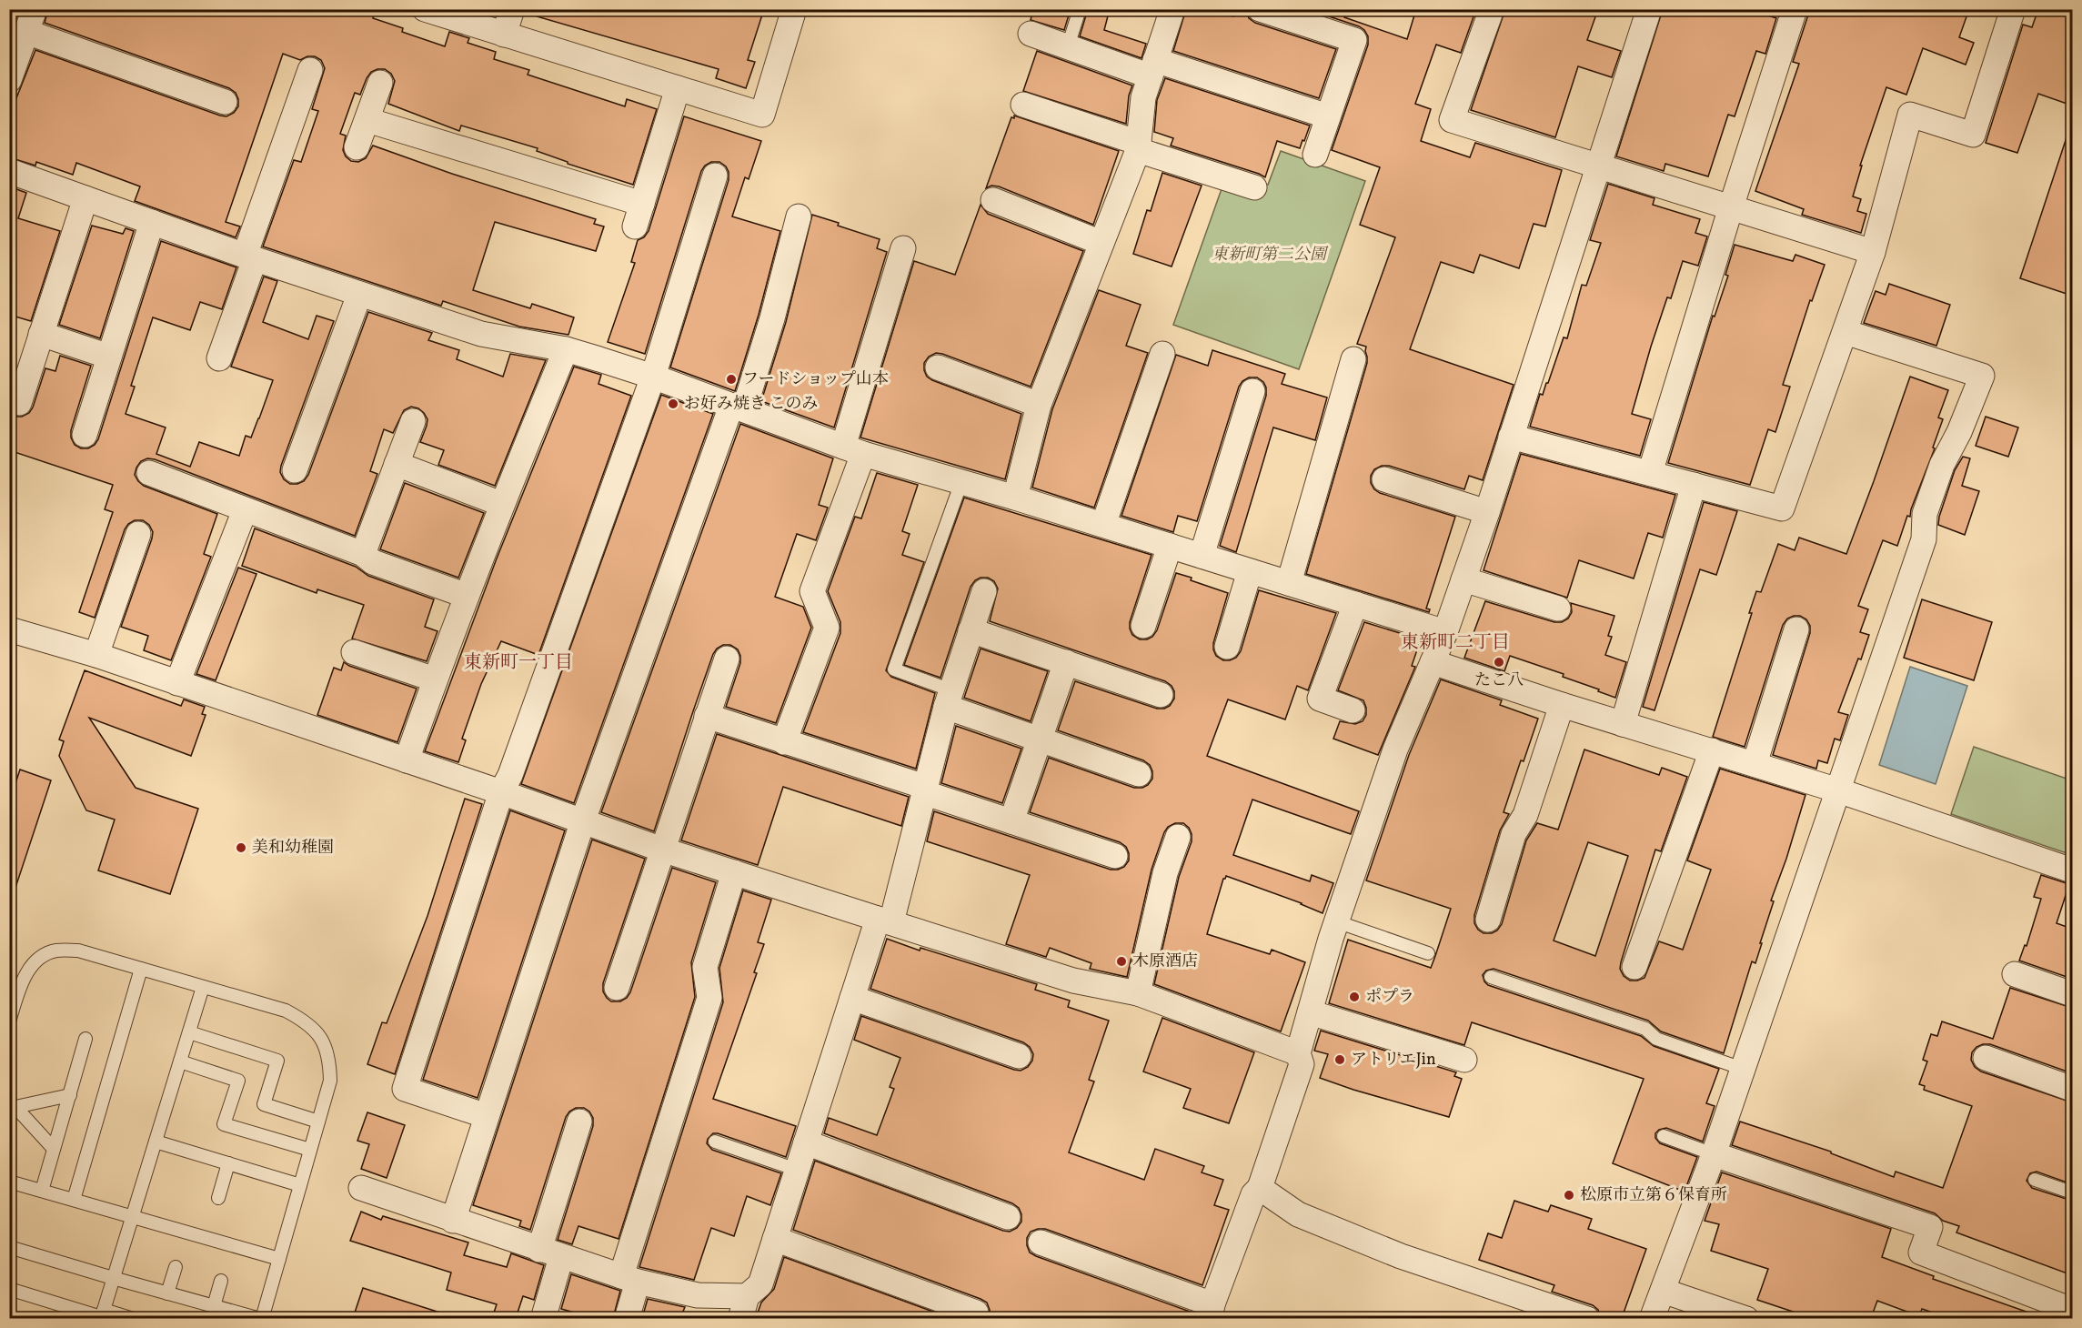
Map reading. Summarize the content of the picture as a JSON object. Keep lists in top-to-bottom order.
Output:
{
  "districts": ["東新町二丁目", "東新町一丁目"],
  "parks": ["東新町第二公園"],
  "places": [
    "フードショップ山本",
    "お好み焼き このみ",
    "たこ八",
    "美和幼稚園",
    "木原酒店",
    "ポプラ",
    "アトリエJin",
    "松原市立第６保育所"
  ]
}
